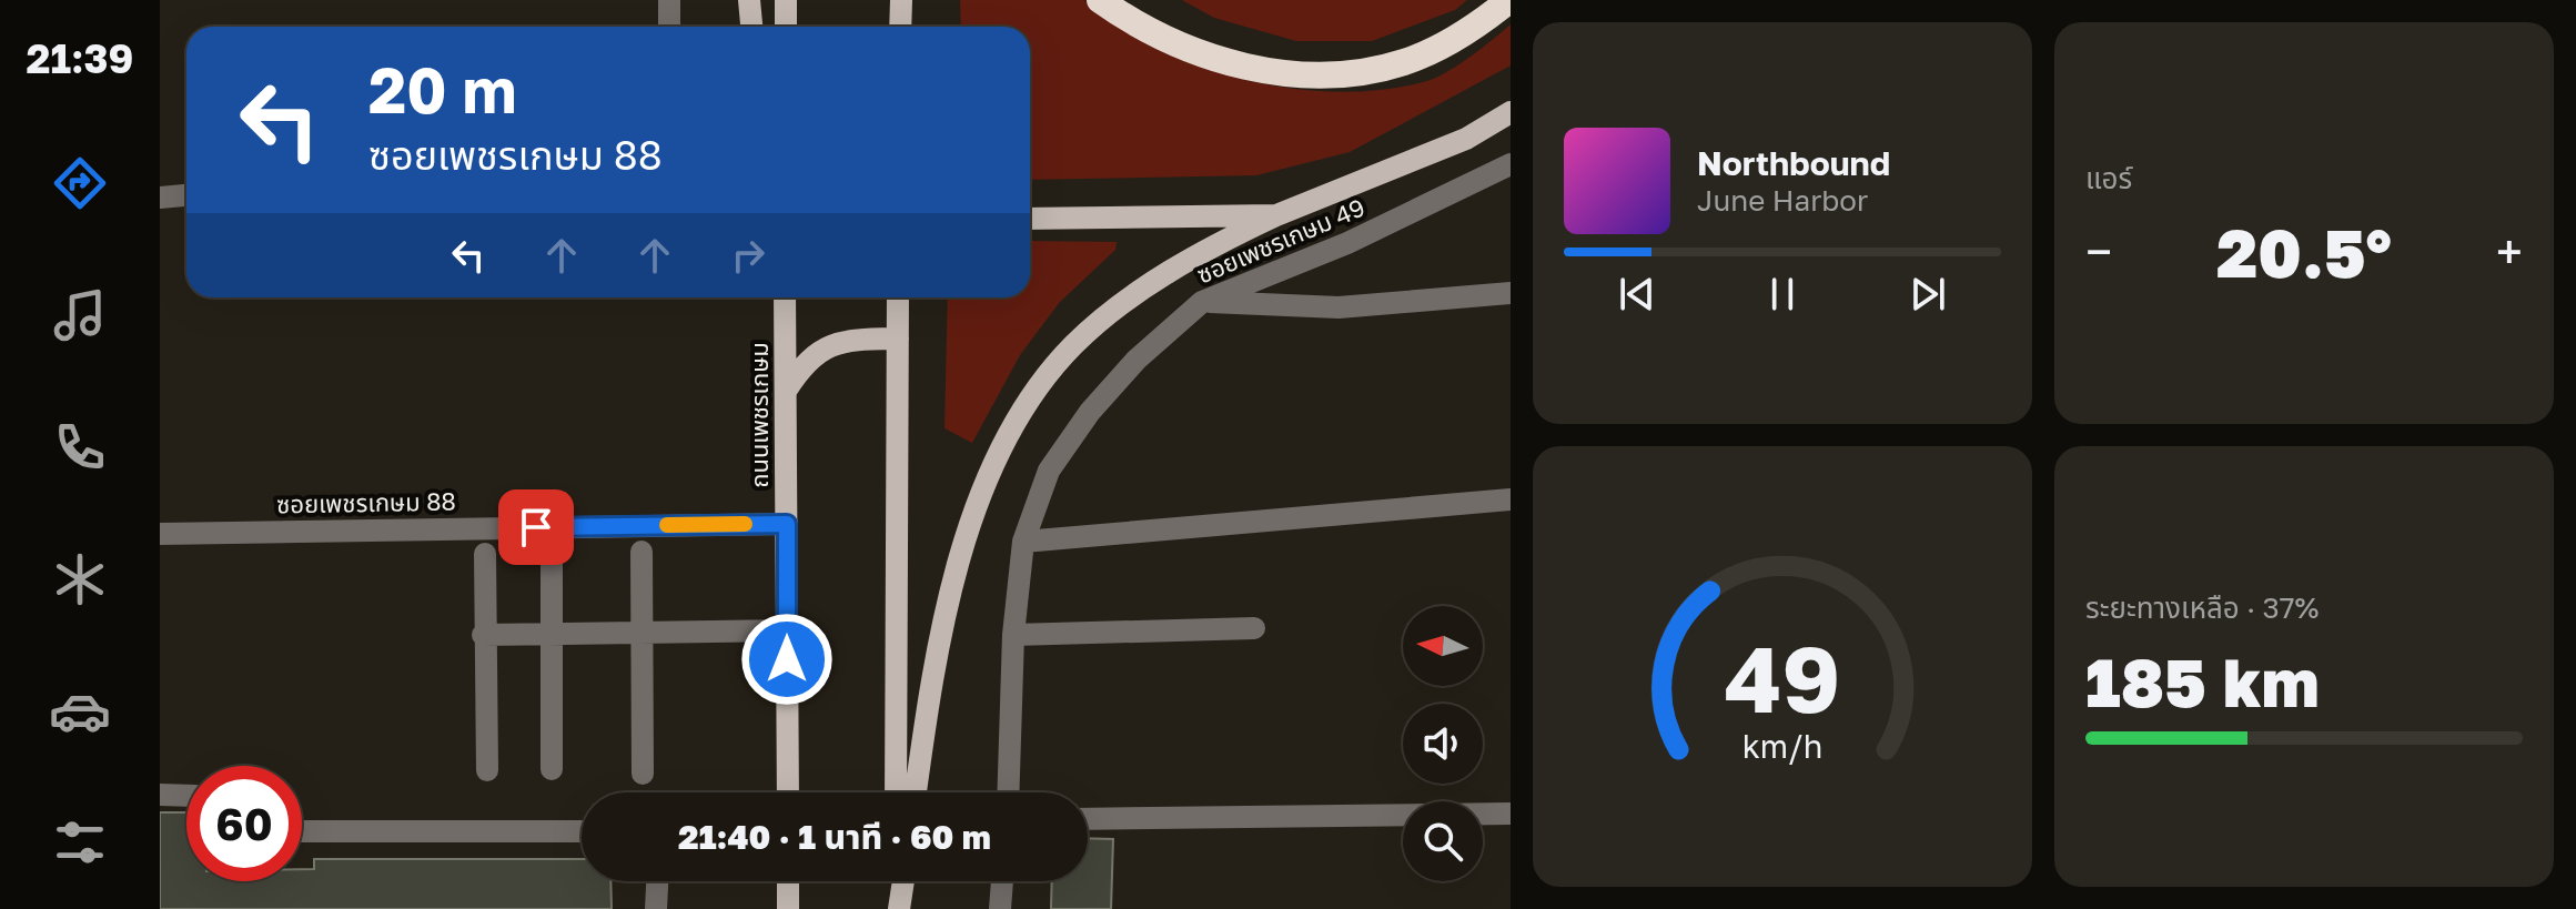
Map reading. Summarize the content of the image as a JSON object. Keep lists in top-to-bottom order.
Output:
{
  "streets": {
    "main road": ["ถนนเพชรเกษม"],
    "street": ["ซอยเพชรเกษม 49", "ซอยเพชรเกษม 88"]
  },
  "crossings": [
    ["ถนนเพชรเกษม", "ซอยเพชรเกษม 88"]
  ],
  "north": "left",
  "page": {
    "tabs": "21:39",
    "tile": [
      "แอร์",
      ["ระยะทางเหลือ · 37%", "185 km"]
    ],
    "turn": ["20 m", "ซอยเพชรเกษม 88"],
    "song": ["Northbound", "June Harbor"],
    "heat": ["−", "20.5°", "+"],
    "limit": "60",
    "trip": "21:40 · 1 นาที · 60 m",
    "gauge": ["49", "km/h"]
  }
}
